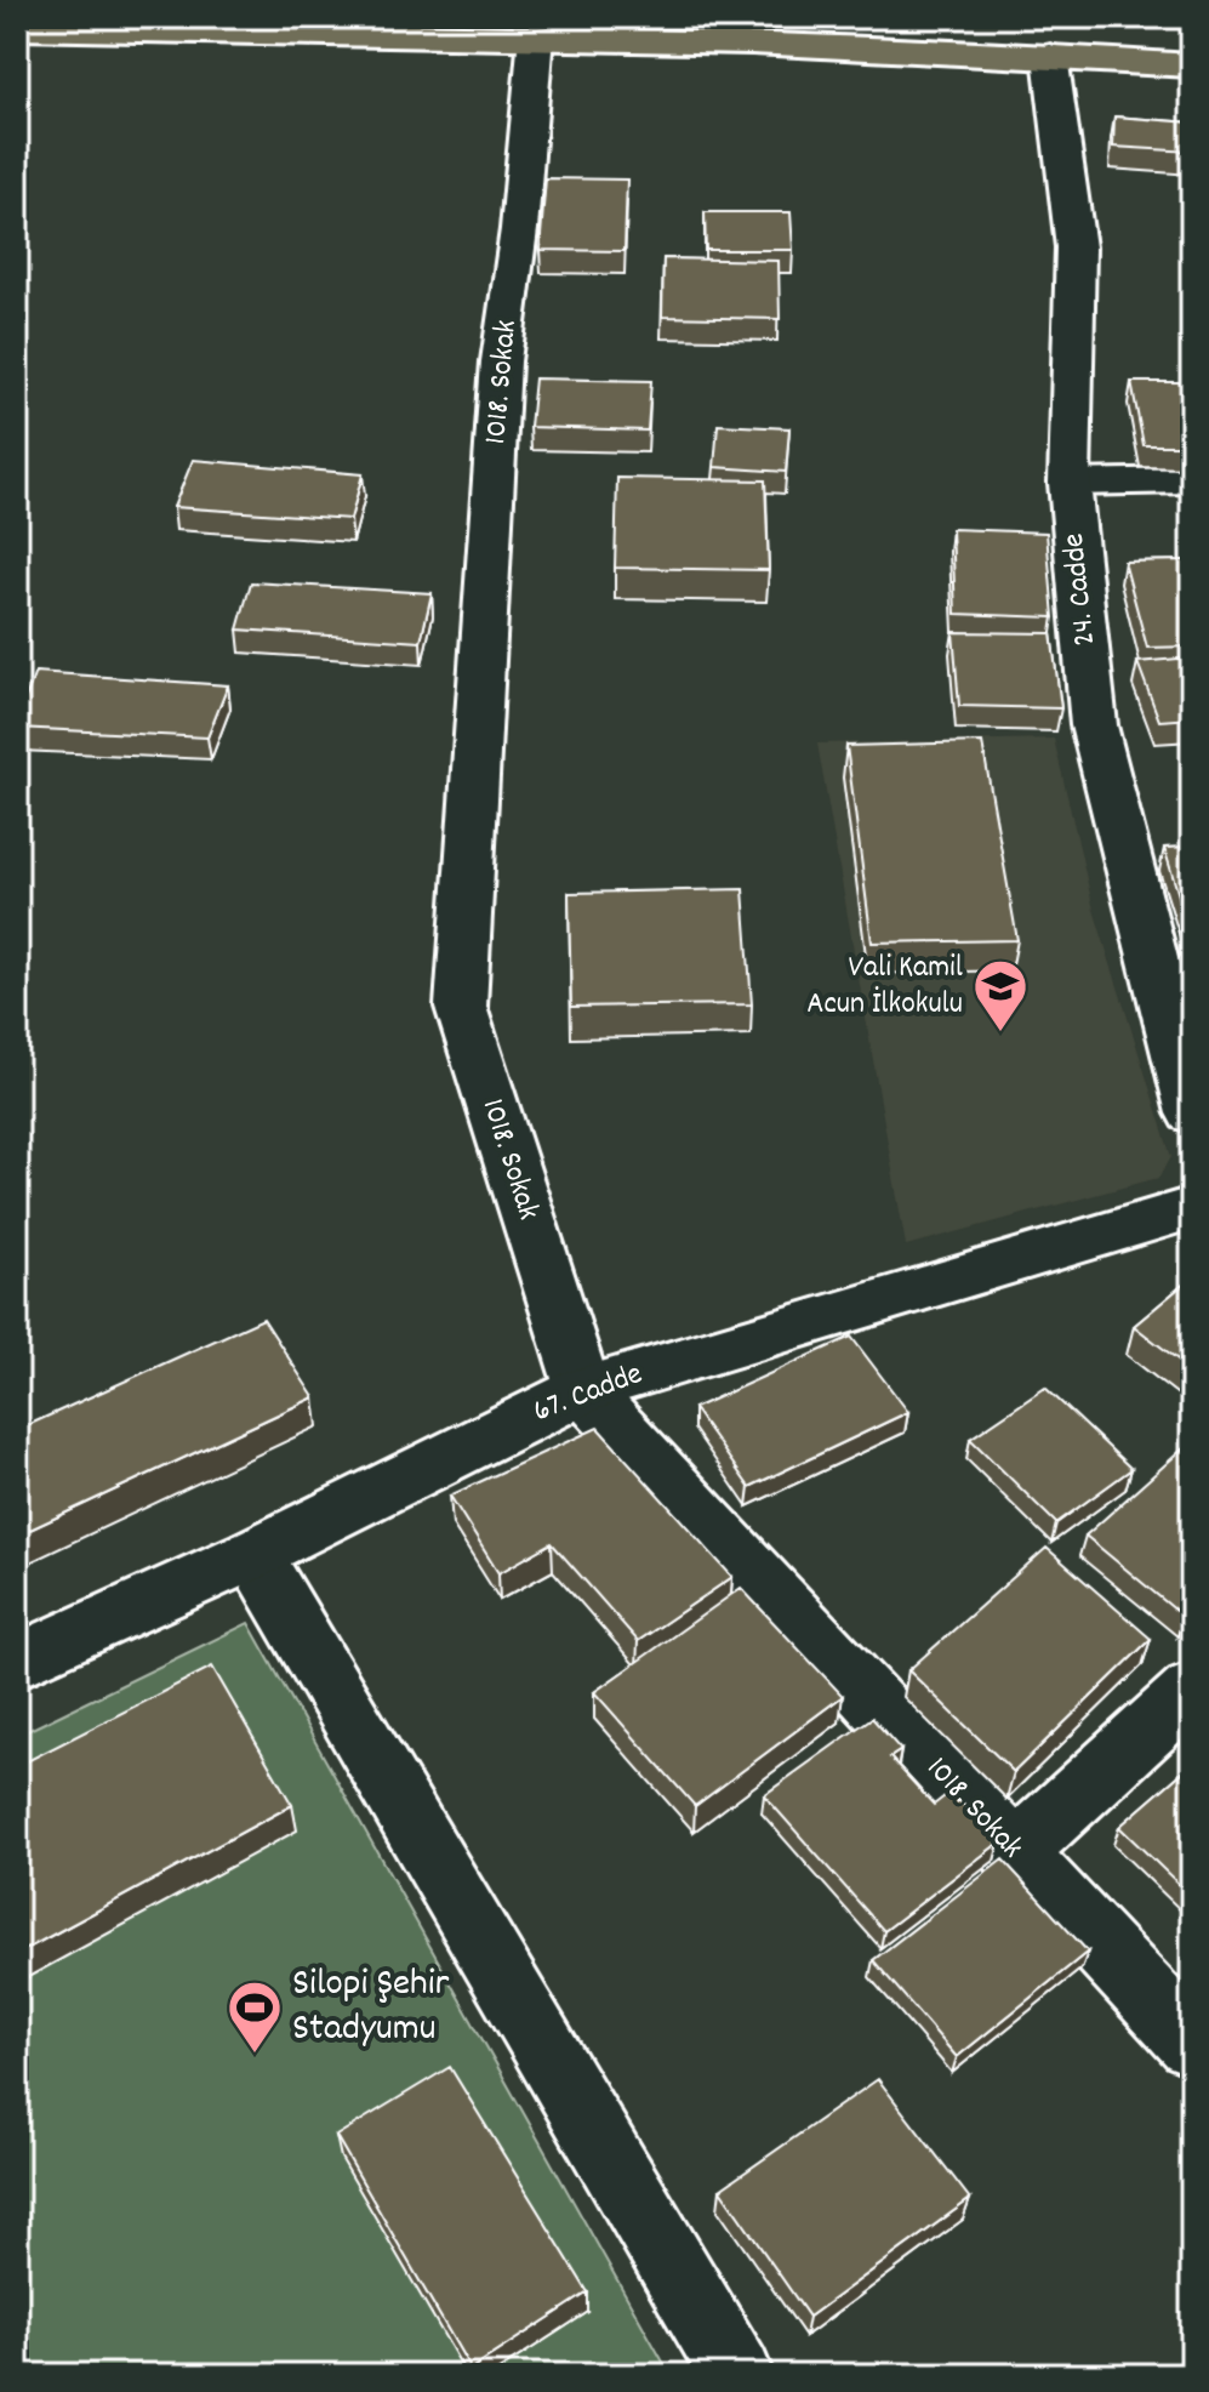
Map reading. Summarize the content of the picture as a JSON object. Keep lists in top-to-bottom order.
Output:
{
  "streets": {
    "street": ["1018. Sokak", "24. Cadde", "67. Cadde"]
  },
  "crossings": [
    ["1018. Sokak", "67. Cadde"]
  ],
  "places": {
    "school or university": ["Vali Kamil Acun İlkokulu"],
    "sports": ["Silopi Şehir Stadyumu"]
  }
}
